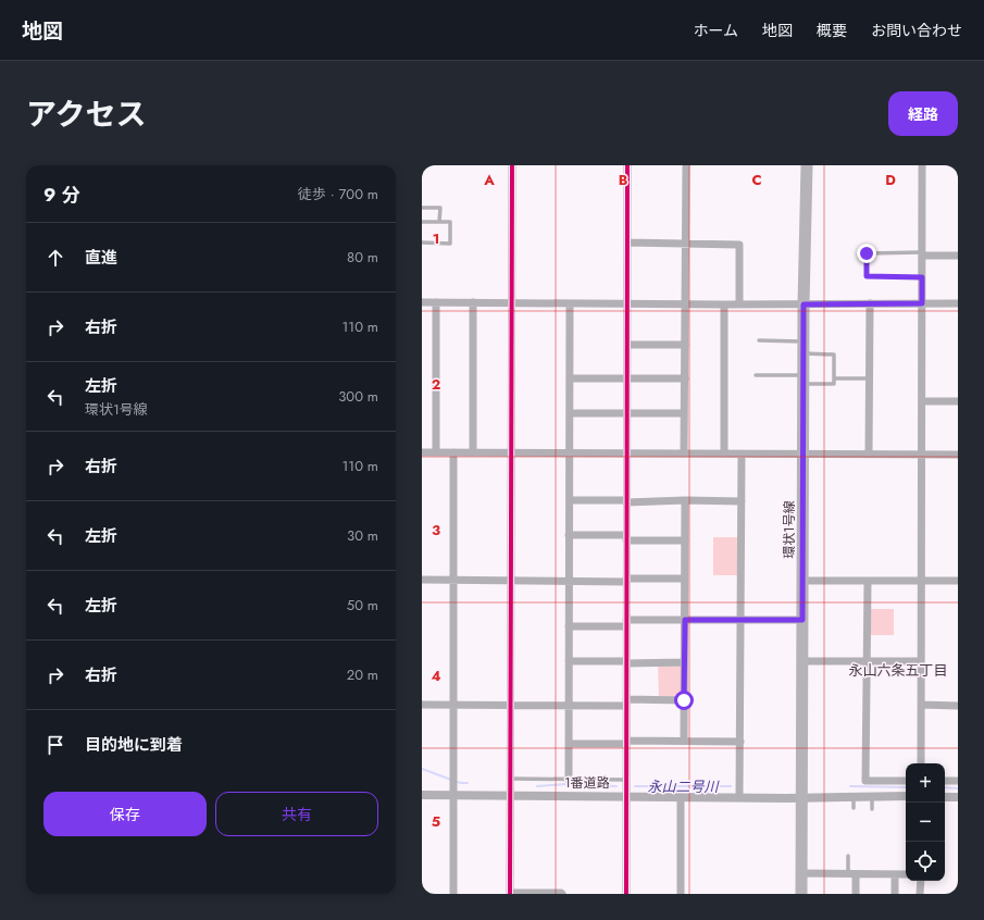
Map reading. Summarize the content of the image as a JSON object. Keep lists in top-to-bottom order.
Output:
{
  "streets": {
    "main road": ["環状1号線"],
    "street": ["1番道路"]
  },
  "crossings": [
    ["環状1号線", "1番道路"]
  ],
  "districts": ["永山六条五丁目"],
  "water": ["永山二号川"],
  "page": {
    "header": "地図",
    "nav": [
      "ホーム",
      "地図",
      "概要",
      "お問い合わせ"
    ],
    "title": "アクセス",
    "buttons": [
      "経路",
      ["保存", "共有"]
    ],
    "heading": ["9 分", "徒歩 · 700 m"],
    "list": [
      ["直進", "80 m"],
      ["右折", "110 m"],
      ["左折", "環状1号線", "300 m"],
      ["右折", "110 m"],
      ["左折", "30 m"],
      ["左折", "50 m"],
      ["右折", "20 m"],
      "目的地に到着"
    ],
    "map_buttons": ["+", "−"]
  },
  "grid": {
    "columns": [
      "A",
      "B",
      "C",
      "D"
    ],
    "rows": [
      "1",
      "2",
      "3",
      "4",
      "5"
    ]
  }
}
